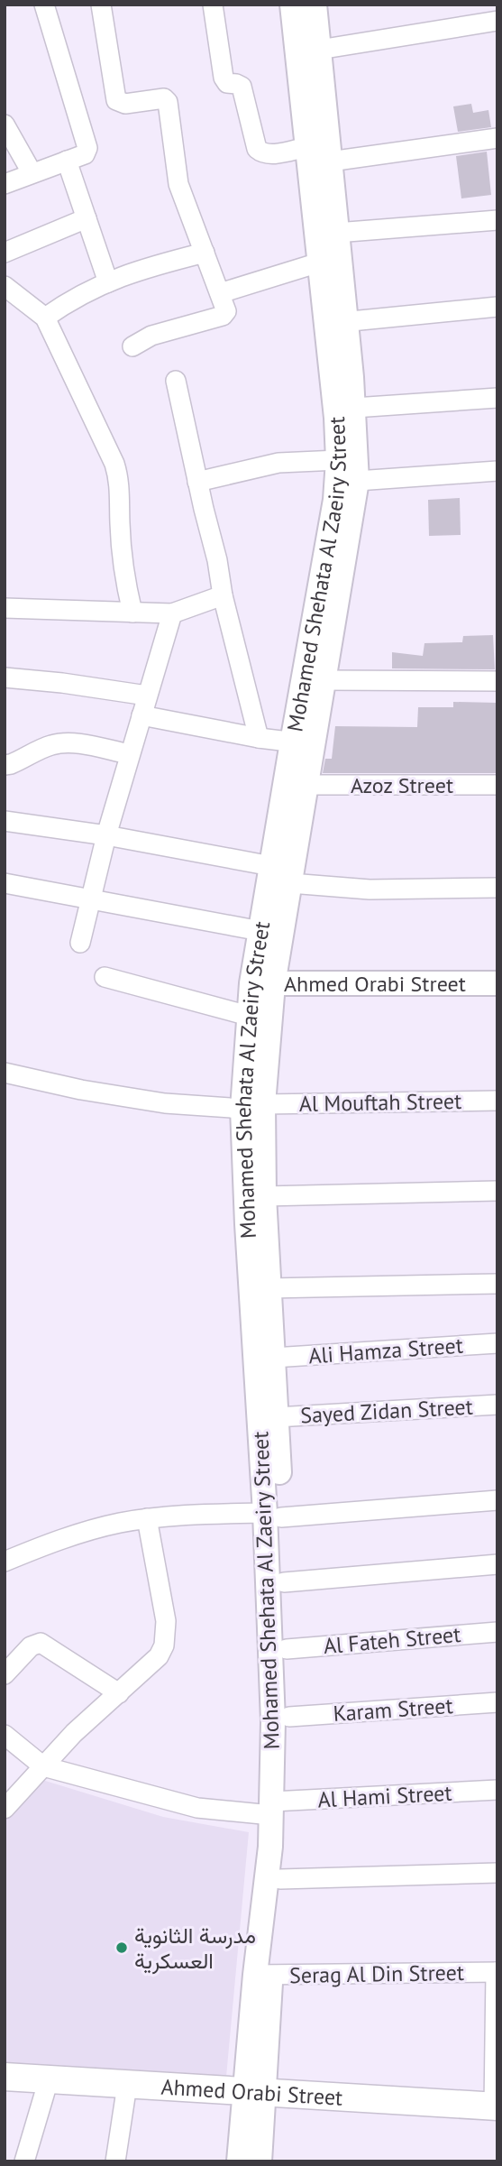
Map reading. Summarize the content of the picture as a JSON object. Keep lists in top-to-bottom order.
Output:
{
  "streets": {
    "main road": ["Ahmed Orabi Street"],
    "street": [
      "Mohamed Shehata Al Zaeiry Street",
      "Azoz Street",
      "Al Mouftah Street",
      "Ali Hamza Street",
      "Sayed Zidan Street",
      "Al Fateh Street",
      "Karam Street",
      "Al Hami Street",
      "Serag Al Din Street"
    ]
  },
  "crossings": [
    ["Mohamed Shehata Al Zaeiry Street", "Azoz Street"],
    ["Mohamed Shehata Al Zaeiry Street", "Ahmed Orabi Street"],
    ["Mohamed Shehata Al Zaeiry Street", "Al Mouftah Street"],
    ["Mohamed Shehata Al Zaeiry Street", "Ali Hamza Street"],
    ["Mohamed Shehata Al Zaeiry Street", "Sayed Zidan Street"],
    ["Mohamed Shehata Al Zaeiry Street", "Al Fateh Street"],
    ["Mohamed Shehata Al Zaeiry Street", "Karam Street"],
    ["Mohamed Shehata Al Zaeiry Street", "Al Hami Street"],
    ["Mohamed Shehata Al Zaeiry Street", "Serag Al Din Street"]
  ],
  "places": ["مدرسة الثانوية العسكرية"]
}
